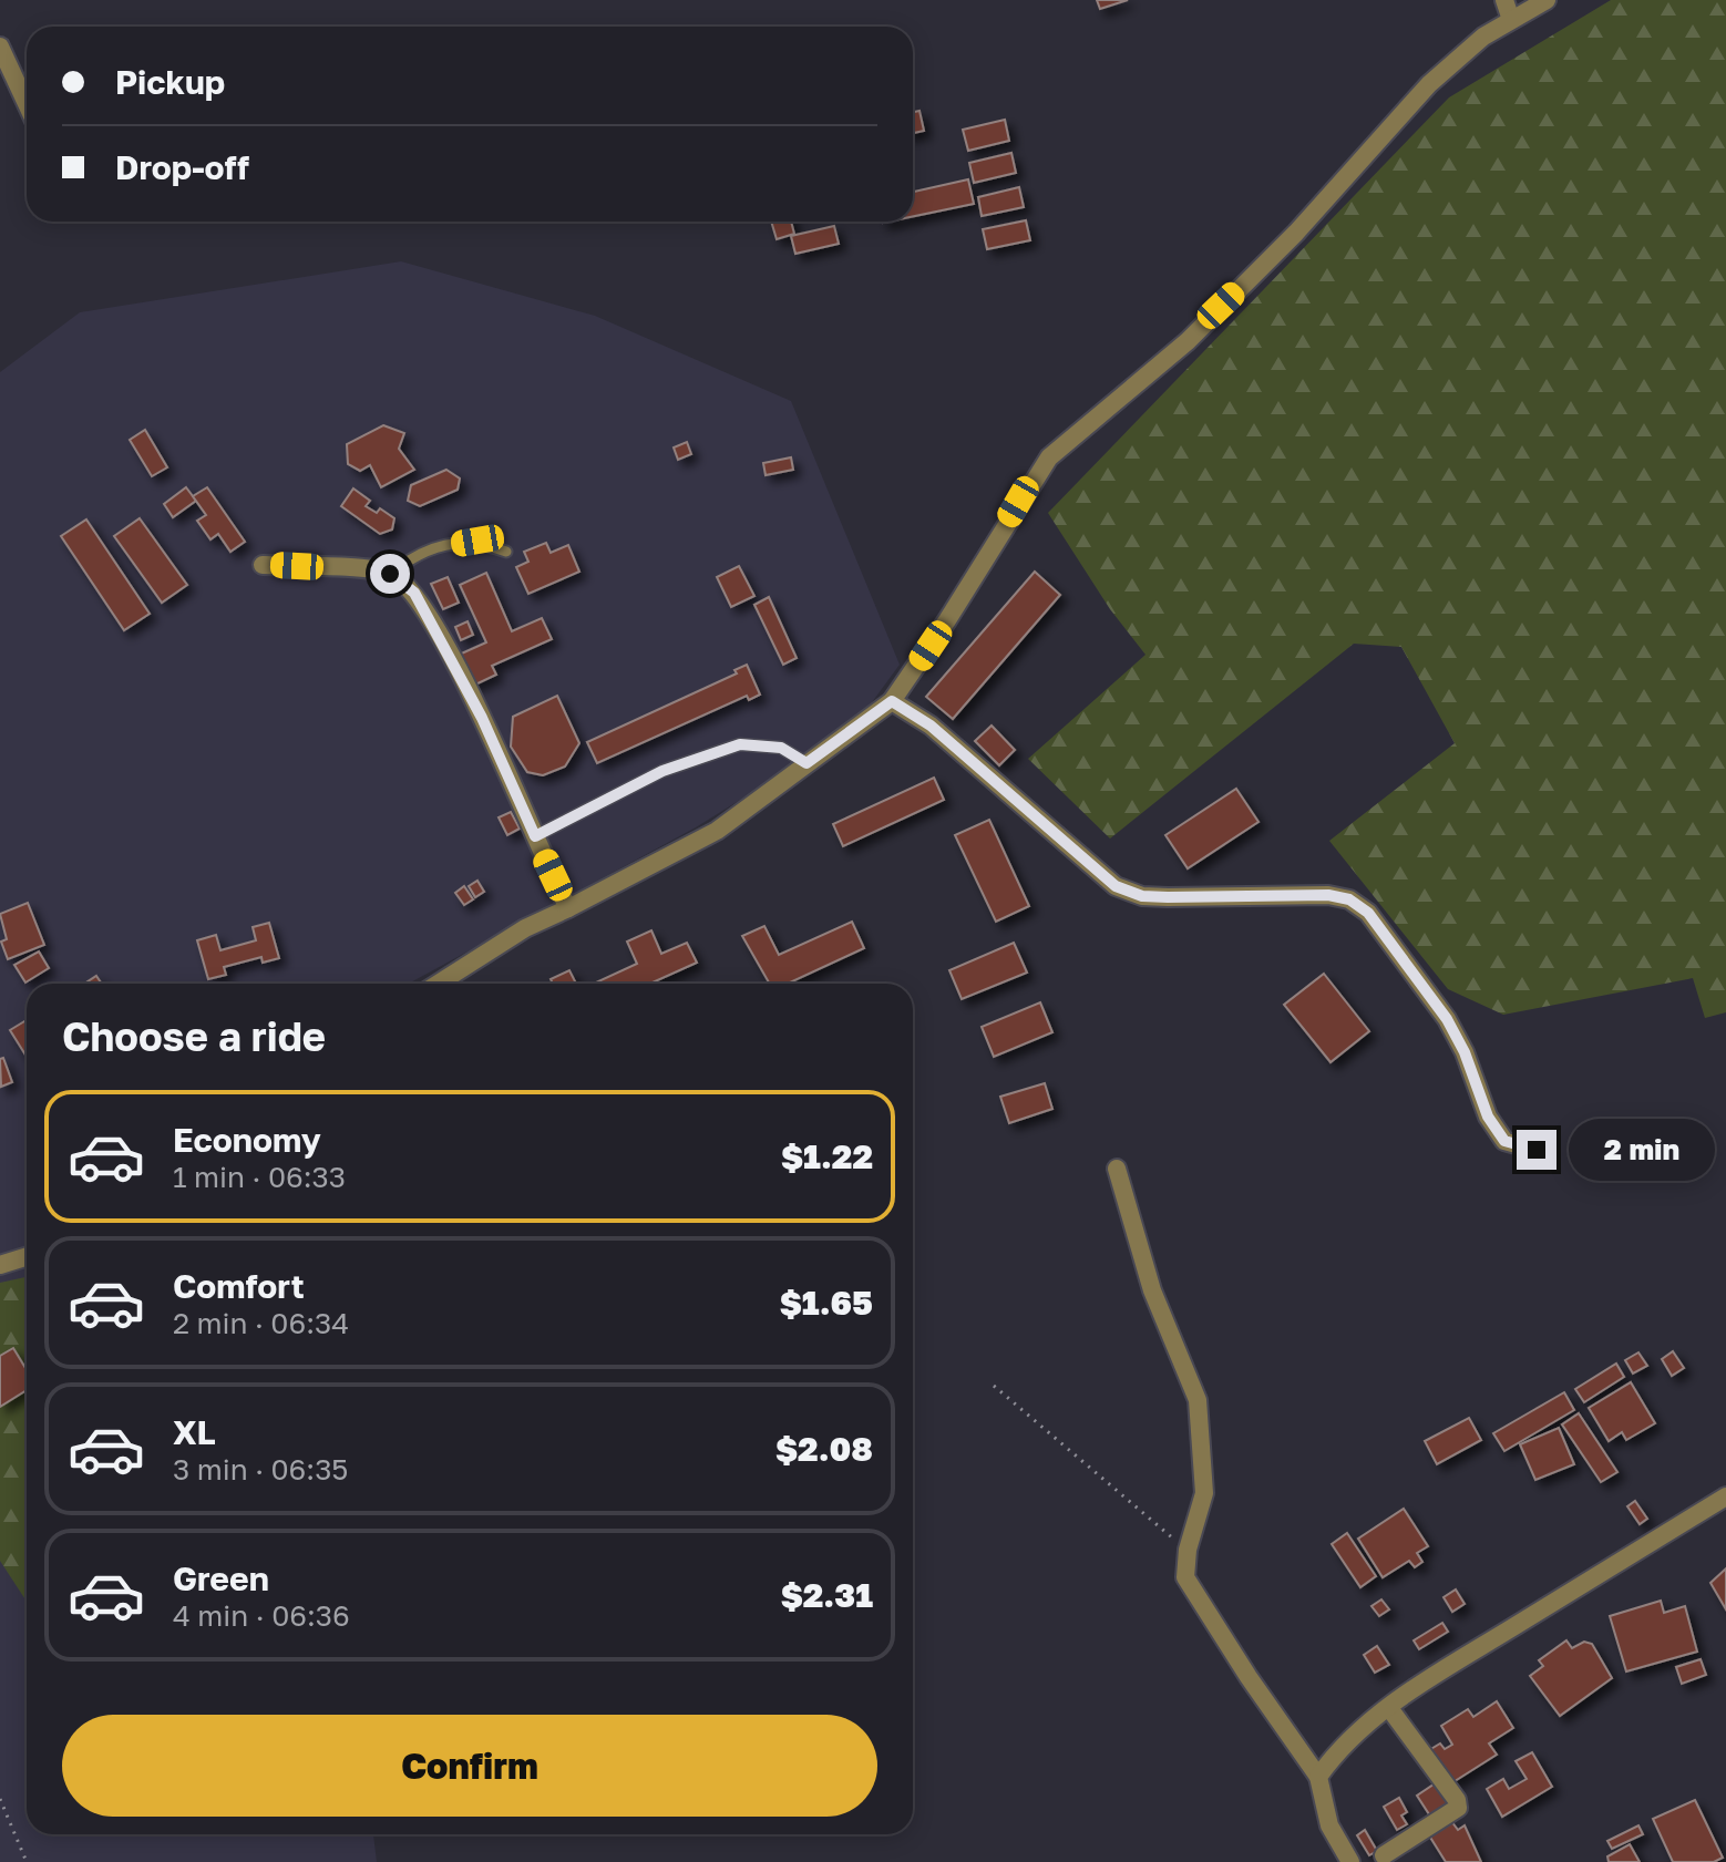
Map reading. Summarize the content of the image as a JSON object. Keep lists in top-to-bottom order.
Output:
{
  "page": {
    "banner": ["Pickup", "Drop-off"],
    "heading": "Choose a ride",
    "list": [
      {
        "name": "Economy",
        "note": "1 min · 06:33",
        "value": "$1.22"
      },
      {
        "name": "Comfort",
        "note": "2 min · 06:34",
        "value": "$1.65"
      },
      {
        "name": "XL",
        "note": "3 min · 06:35",
        "value": "$2.08"
      },
      {
        "name": "Green",
        "note": "4 min · 06:36",
        "value": "$2.31"
      }
    ],
    "bubble": "2 min",
    "buttons": "Confirm"
  }
}
